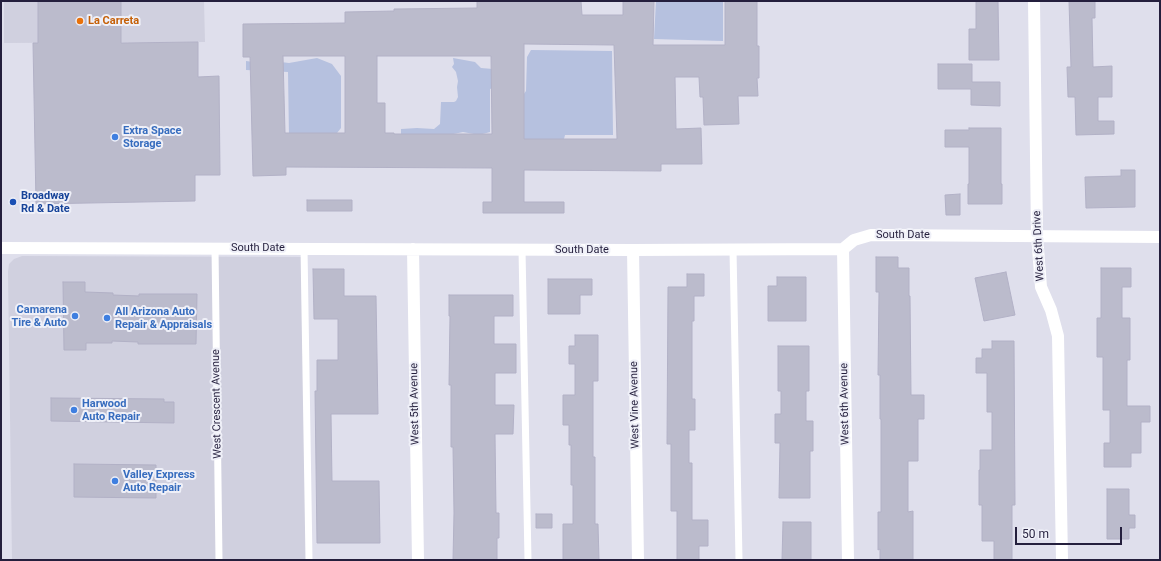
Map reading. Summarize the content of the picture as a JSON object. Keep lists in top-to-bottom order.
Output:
{
  "streets": {
    "street": [
      "South Date",
      "West 6th Drive",
      "West 5th Avenue",
      "West 6th Avenue",
      "West Vine Avenue"
    ],
    "lane": ["West Crescent Avenue"]
  },
  "crossings": [
    ["South Date", "West 6th Drive"],
    ["South Date", "West Crescent Avenue"],
    ["South Date", "West 5th Avenue"],
    ["South Date", "West 6th Avenue"],
    ["South Date", "West Vine Avenue"]
  ],
  "places": [
    "La Carreta",
    "Extra Space Storage",
    "Broadway Rd & Date",
    "Camarena Tire & Auto",
    "All Arizona Auto Repair & Appraisals",
    "Harwood Auto Repair",
    "Valley Express Auto Repair"
  ],
  "scale_bar": "50 m"
}
